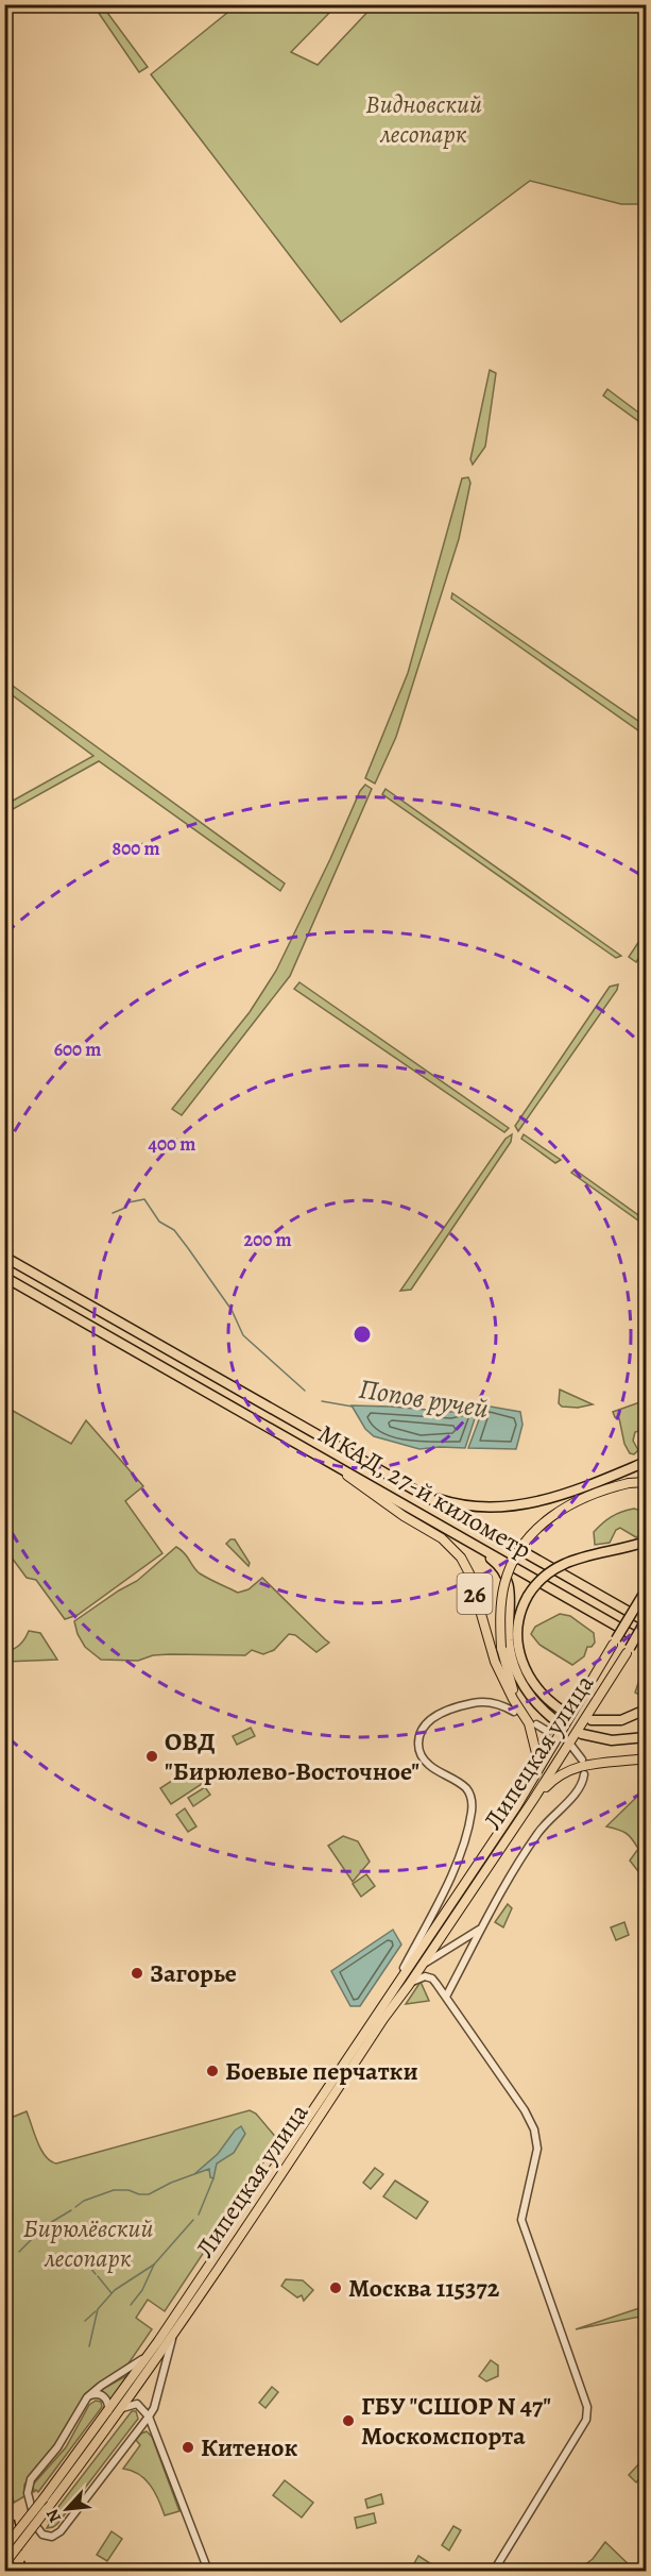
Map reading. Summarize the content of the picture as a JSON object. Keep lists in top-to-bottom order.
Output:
{
  "streets": {
    "highway": ["МКАД, 27-й километр"],
    "main road": ["26", "Липецкая улица"]
  },
  "crossings": [
    ["МКАД, 27-й километр", "26"],
    ["26", "Липецкая улица"]
  ],
  "water": ["Попов ручей"],
  "parks": ["Видновский лесопарк", "Бирюлёвский лесопарк"],
  "places": [
    "ОВД \"Бирюлево-Восточное\"",
    "Загорье",
    "Боевые перчатки",
    "Москва 115372",
    "ГБУ \"СШОР N 47\" Москомспорта",
    "Китенок"
  ],
  "north": "bottom left",
  "rings": [
    "800 m",
    "600 m",
    "400 m",
    "200 m"
  ]
}
